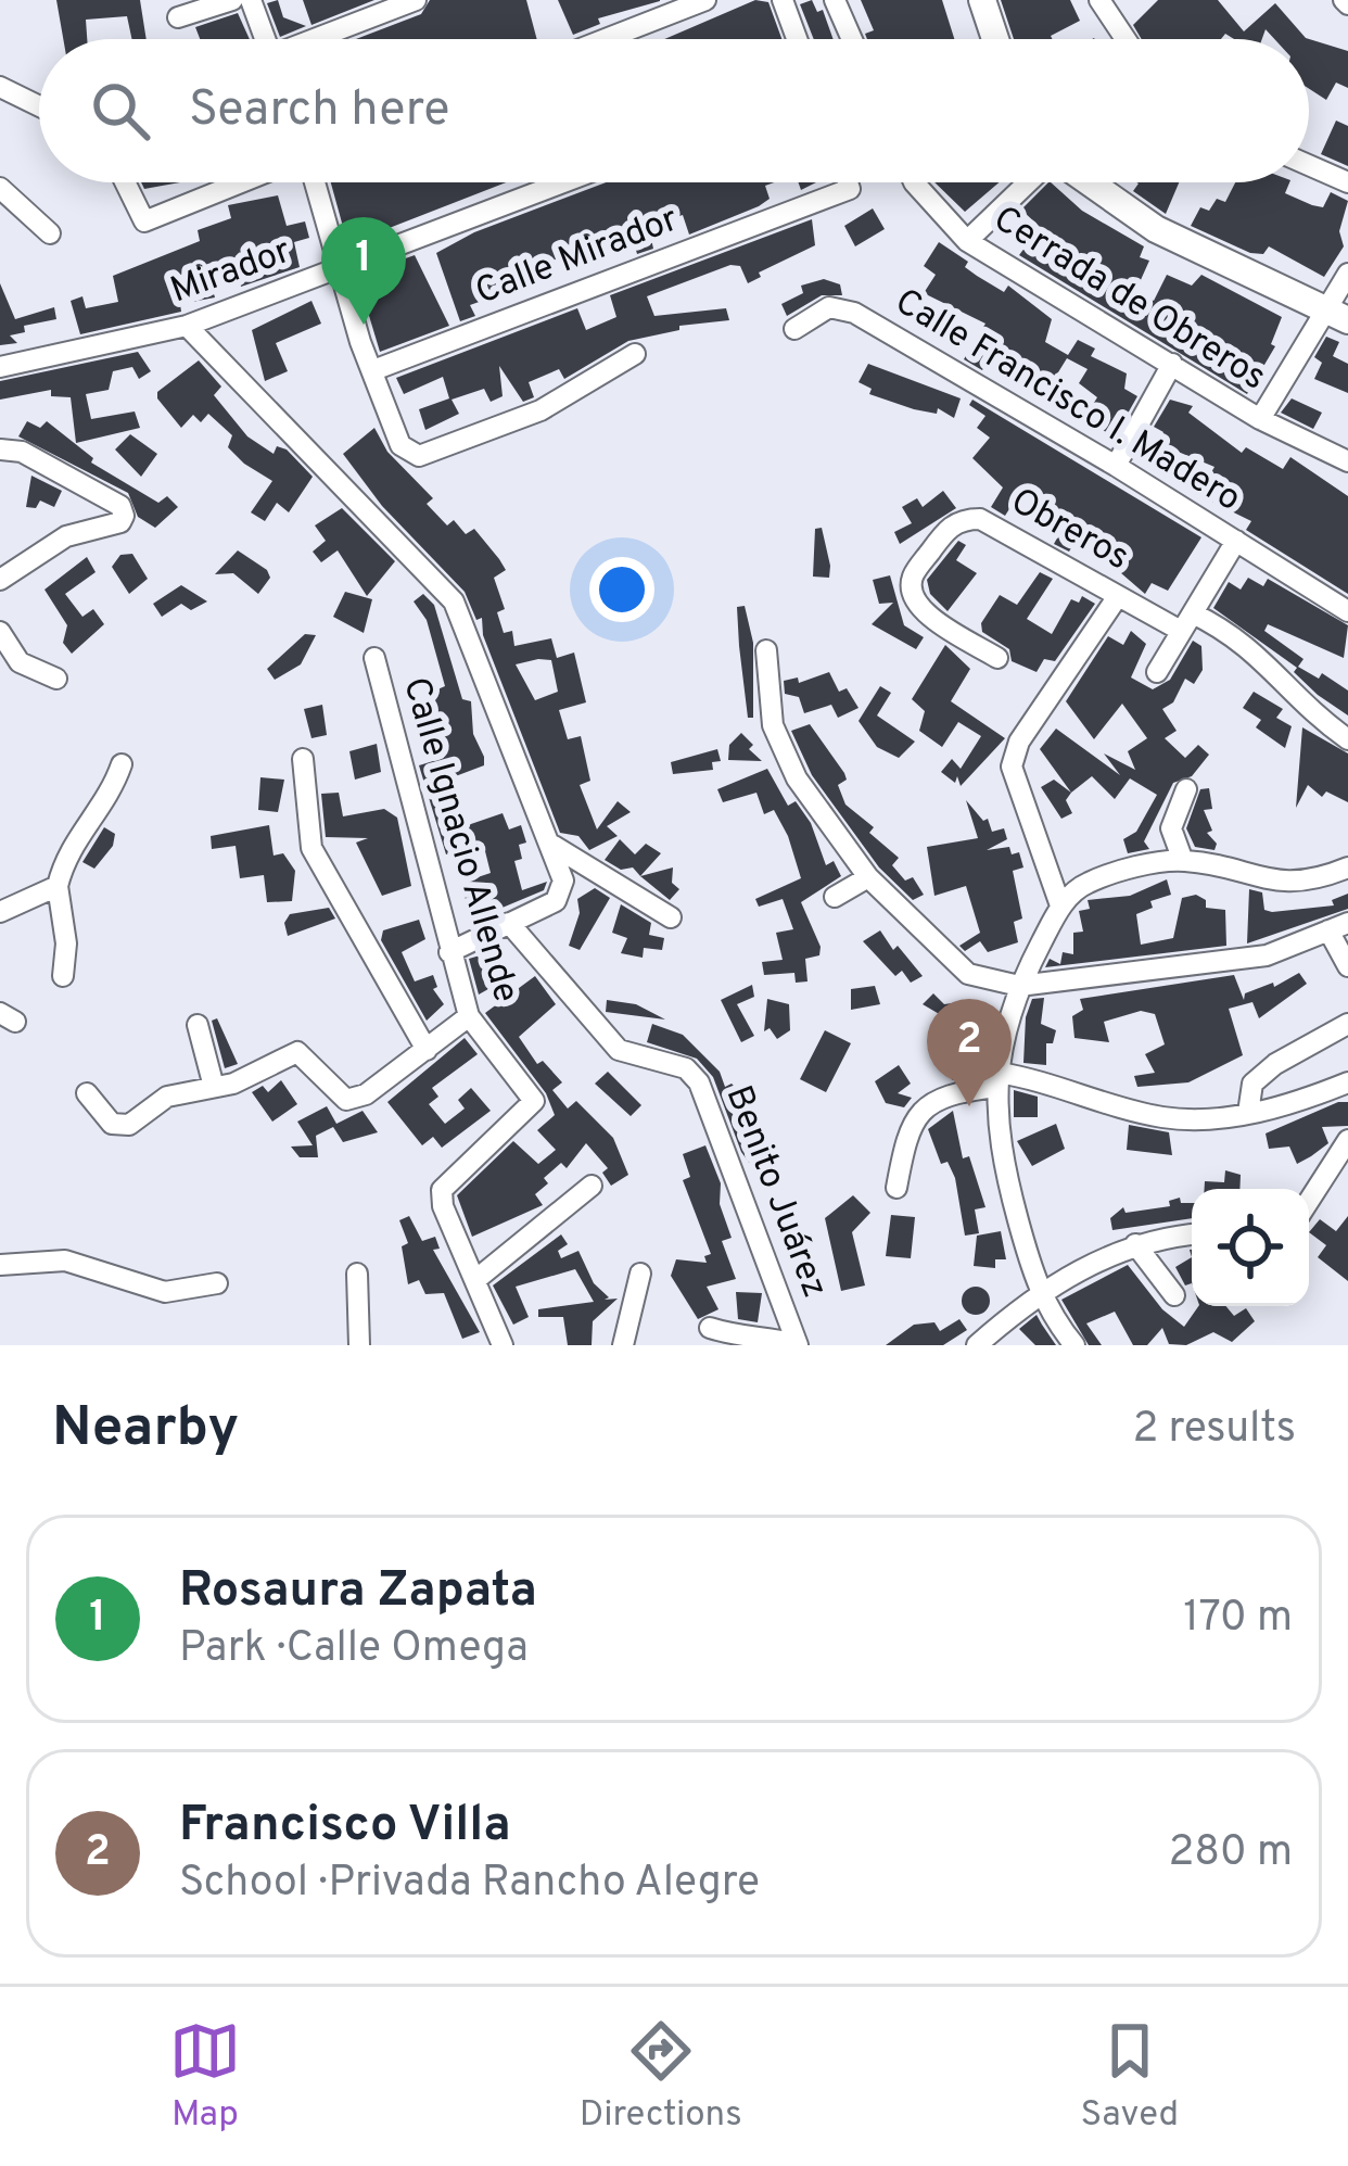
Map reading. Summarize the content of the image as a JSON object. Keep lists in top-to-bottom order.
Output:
{
  "streets": {
    "street": [
      "Calle Mirador",
      "Mirador",
      "Cerrada de Obreros",
      "Calle Francisco I. Madero",
      "Obreros",
      "Calle Ignacio Allende",
      "Benito Juárez"
    ]
  },
  "page": {
    "search": "Search here",
    "pins": ["1", "2"],
    "heading": ["Nearby", "2 results"],
    "list": [
      {
        "mark": "1",
        "name": "Rosaura Zapata",
        "note": "Park · Calle Omega",
        "value": "170 m"
      },
      {
        "mark": "2",
        "name": "Francisco Villa",
        "note": "School · Privada Rancho Alegre",
        "value": "280 m"
      }
    ],
    "nav": ["Map", "Directions", "Saved"]
  }
}
